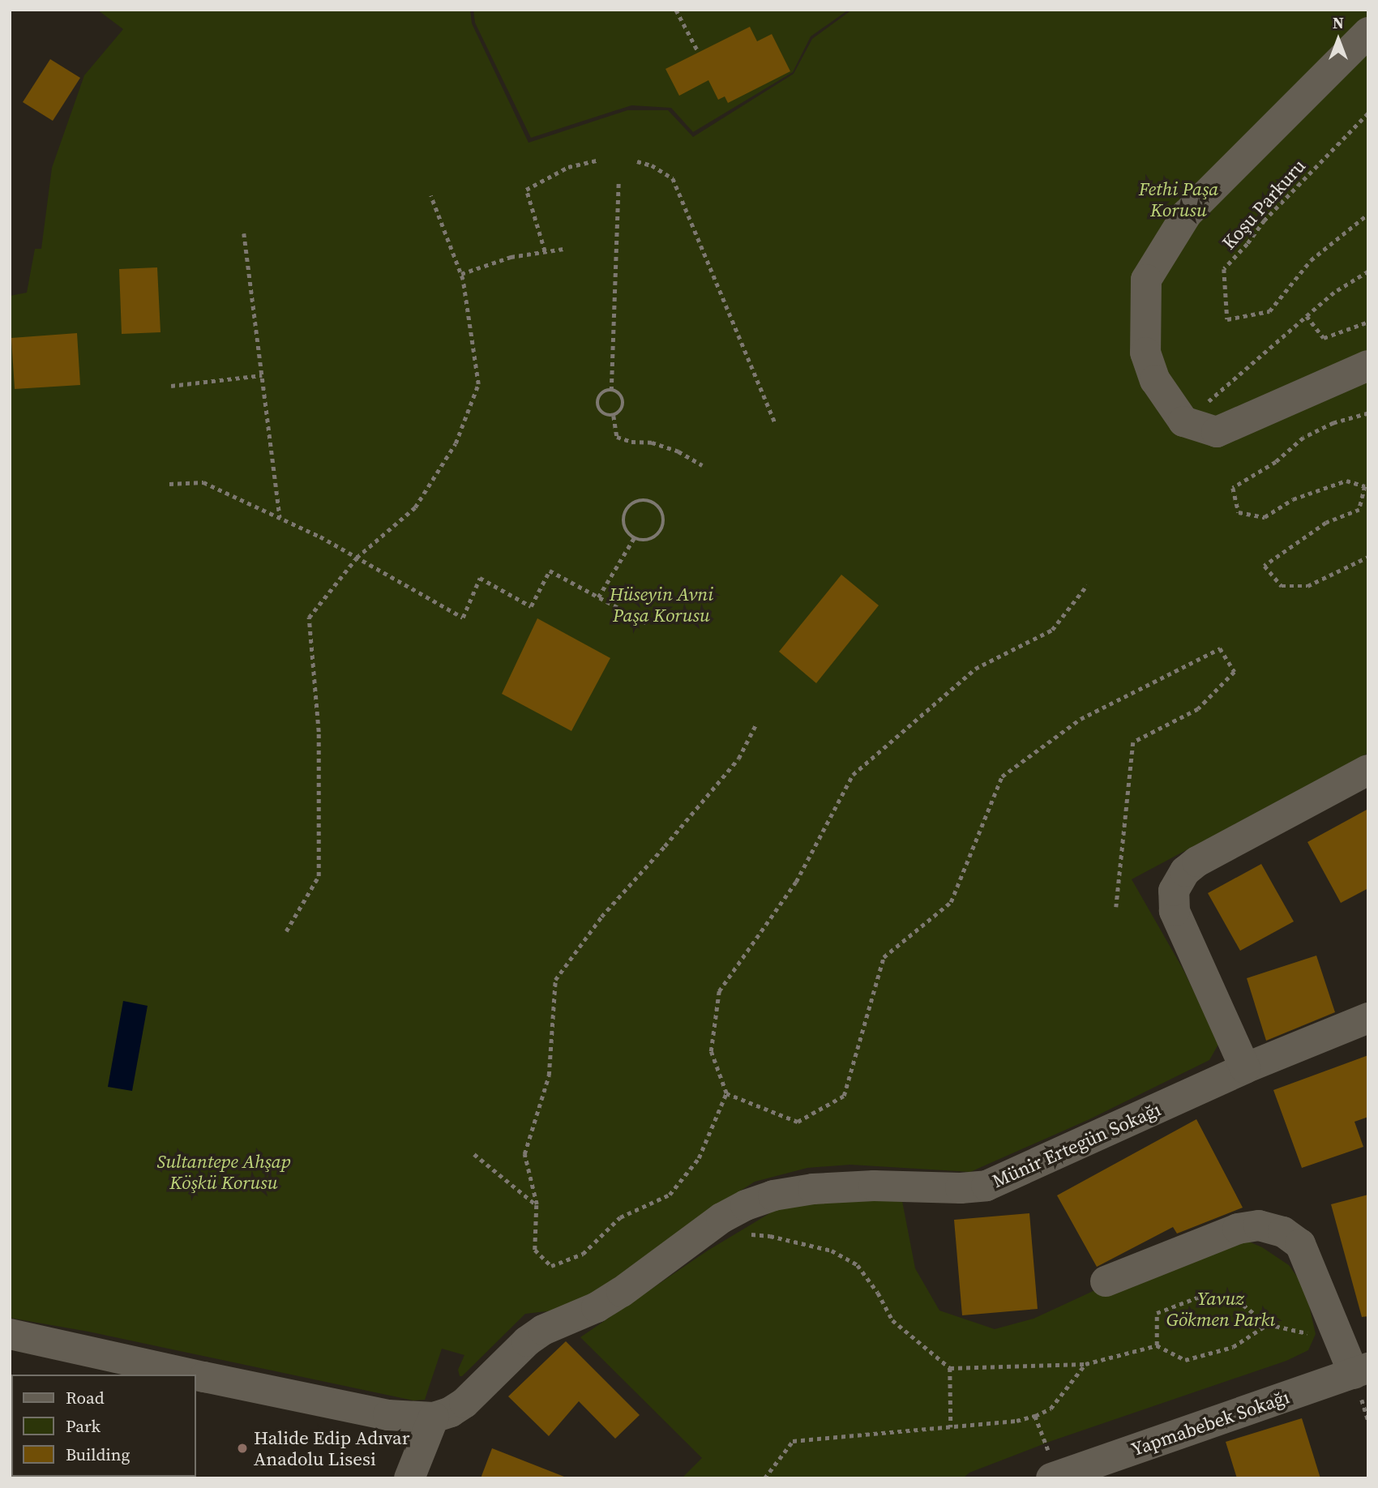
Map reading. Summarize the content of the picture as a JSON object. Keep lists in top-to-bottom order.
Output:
{
  "streets": {
    "street": ["Münir Ertegün Sokağı", "Yapmabebek Sokağı"],
    "path": ["Koşu Parkuru"]
  },
  "parks": [
    "Fethi Paşa Korusu",
    "Hüseyin Avni Paşa Korusu",
    "Sultantepe Ahşap Köşkü Korusu",
    "Yavuz Gökmen Parkı"
  ],
  "places": ["Halide Edip Adıvar Anadolu Lisesi"],
  "legend": ["Road", "Park", "Building"],
  "north": "top"
}
